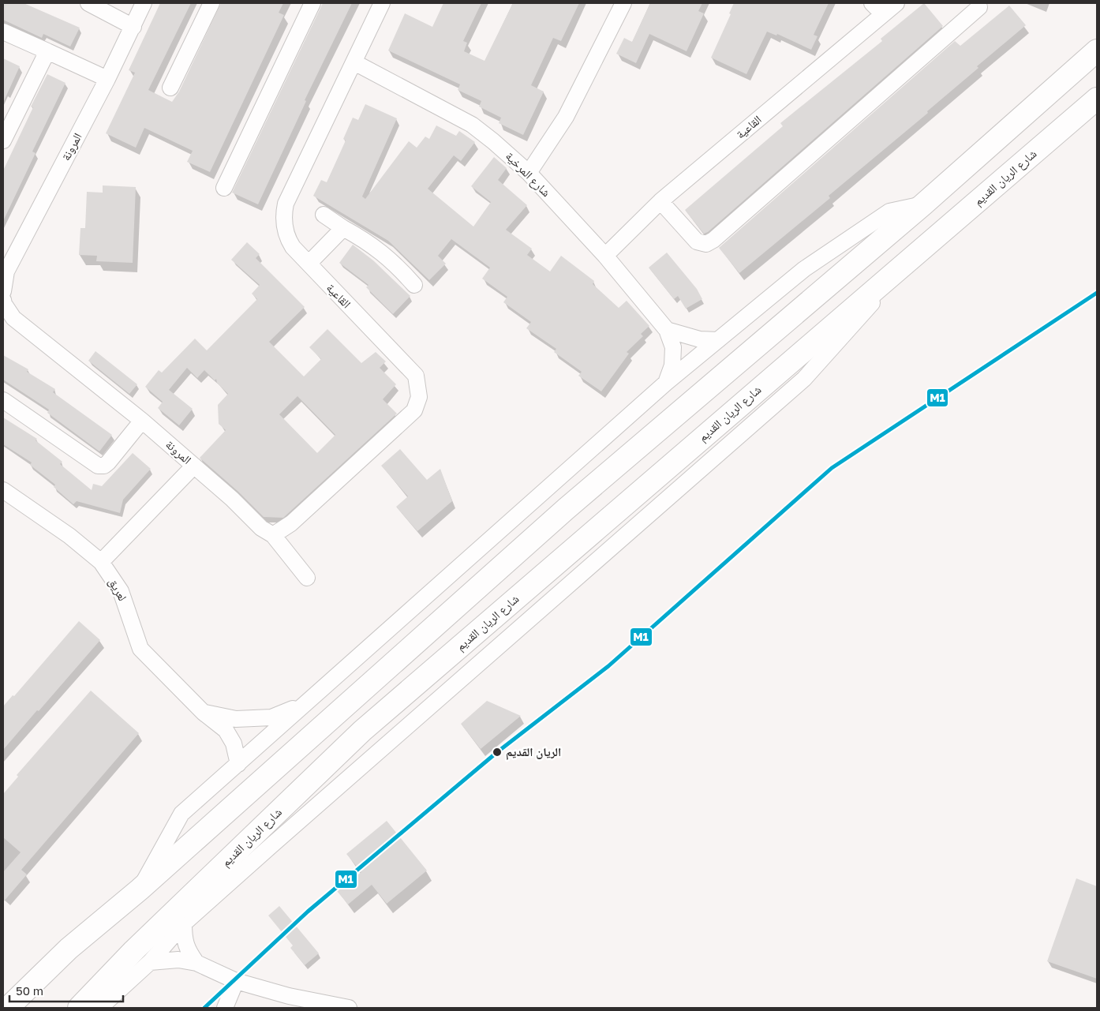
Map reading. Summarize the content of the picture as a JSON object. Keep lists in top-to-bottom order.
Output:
{
  "streets": {
    "highway": ["شارع الريان القديم"],
    "street": [
      "القاعية",
      "المرونة",
      "شارع المرخية",
      "لعريق"
    ]
  },
  "crossings": [
    ["القاعية", "المرونة"],
    ["القاعية", "شارع المرخية"],
    ["المرونة", "لعريق"]
  ],
  "places": ["الريان القديم"],
  "lines": ["transit line M1"],
  "scale_bar": "50 m"
}
